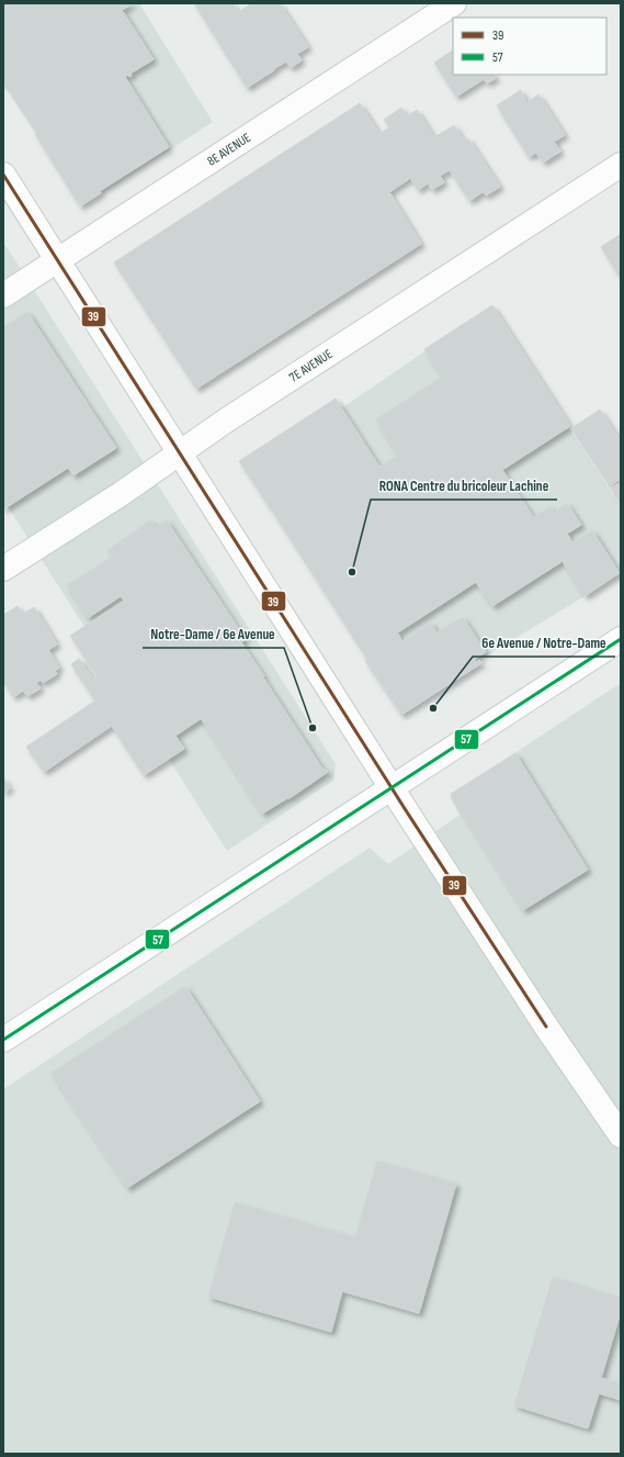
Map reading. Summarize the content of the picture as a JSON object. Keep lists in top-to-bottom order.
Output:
{
  "streets": {
    "street": ["8E AVENUE", "7E AVENUE"]
  },
  "places": ["RONA Centre du bricoleur Lachine", "6e Avenue / Notre-Dame", "Notre-Dame / 6e Avenue"],
  "lines": ["transit line 39", "transit line 57"],
  "legend": ["39", "57"]
}
